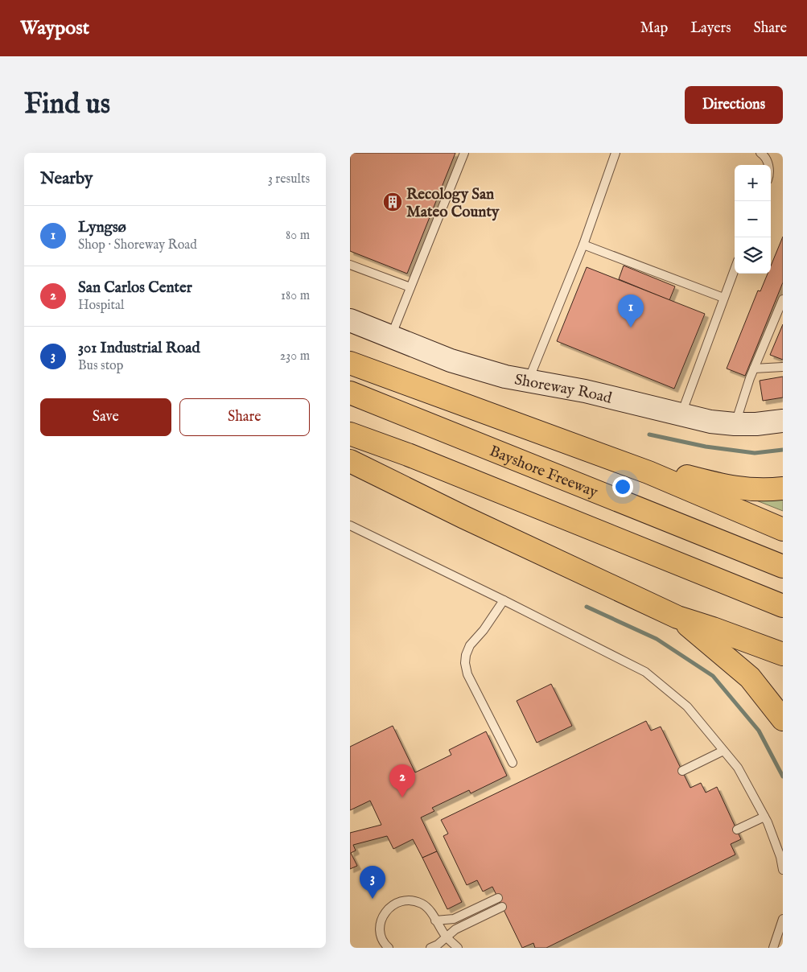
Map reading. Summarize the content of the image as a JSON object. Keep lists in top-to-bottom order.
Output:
{
  "streets": {
    "highway": ["Bayshore Freeway"],
    "street": ["Shoreway Road"]
  },
  "places": {
    "building": ["Recology San Mateo County"]
  },
  "page": {
    "header": "Waypost",
    "nav": ["Map", "Layers", "Share"],
    "buttons": [
      "Directions",
      ["Save", "Share"]
    ],
    "title": "Find us",
    "heading": ["Nearby", "3 results"],
    "map_buttons": ["+", "−"],
    "list": [
      {
        "mark": "1",
        "name": "Lyngsø",
        "note": "Shop · Shoreway Road",
        "value": "80 m"
      },
      {
        "mark": "2",
        "name": "San Carlos Center",
        "note": "Hospital",
        "value": "180 m"
      },
      {
        "mark": "3",
        "name": "301 Industrial Road",
        "note": "Bus stop",
        "value": "230 m"
      }
    ],
    "pins": ["1", "2", "3"]
  }
}
